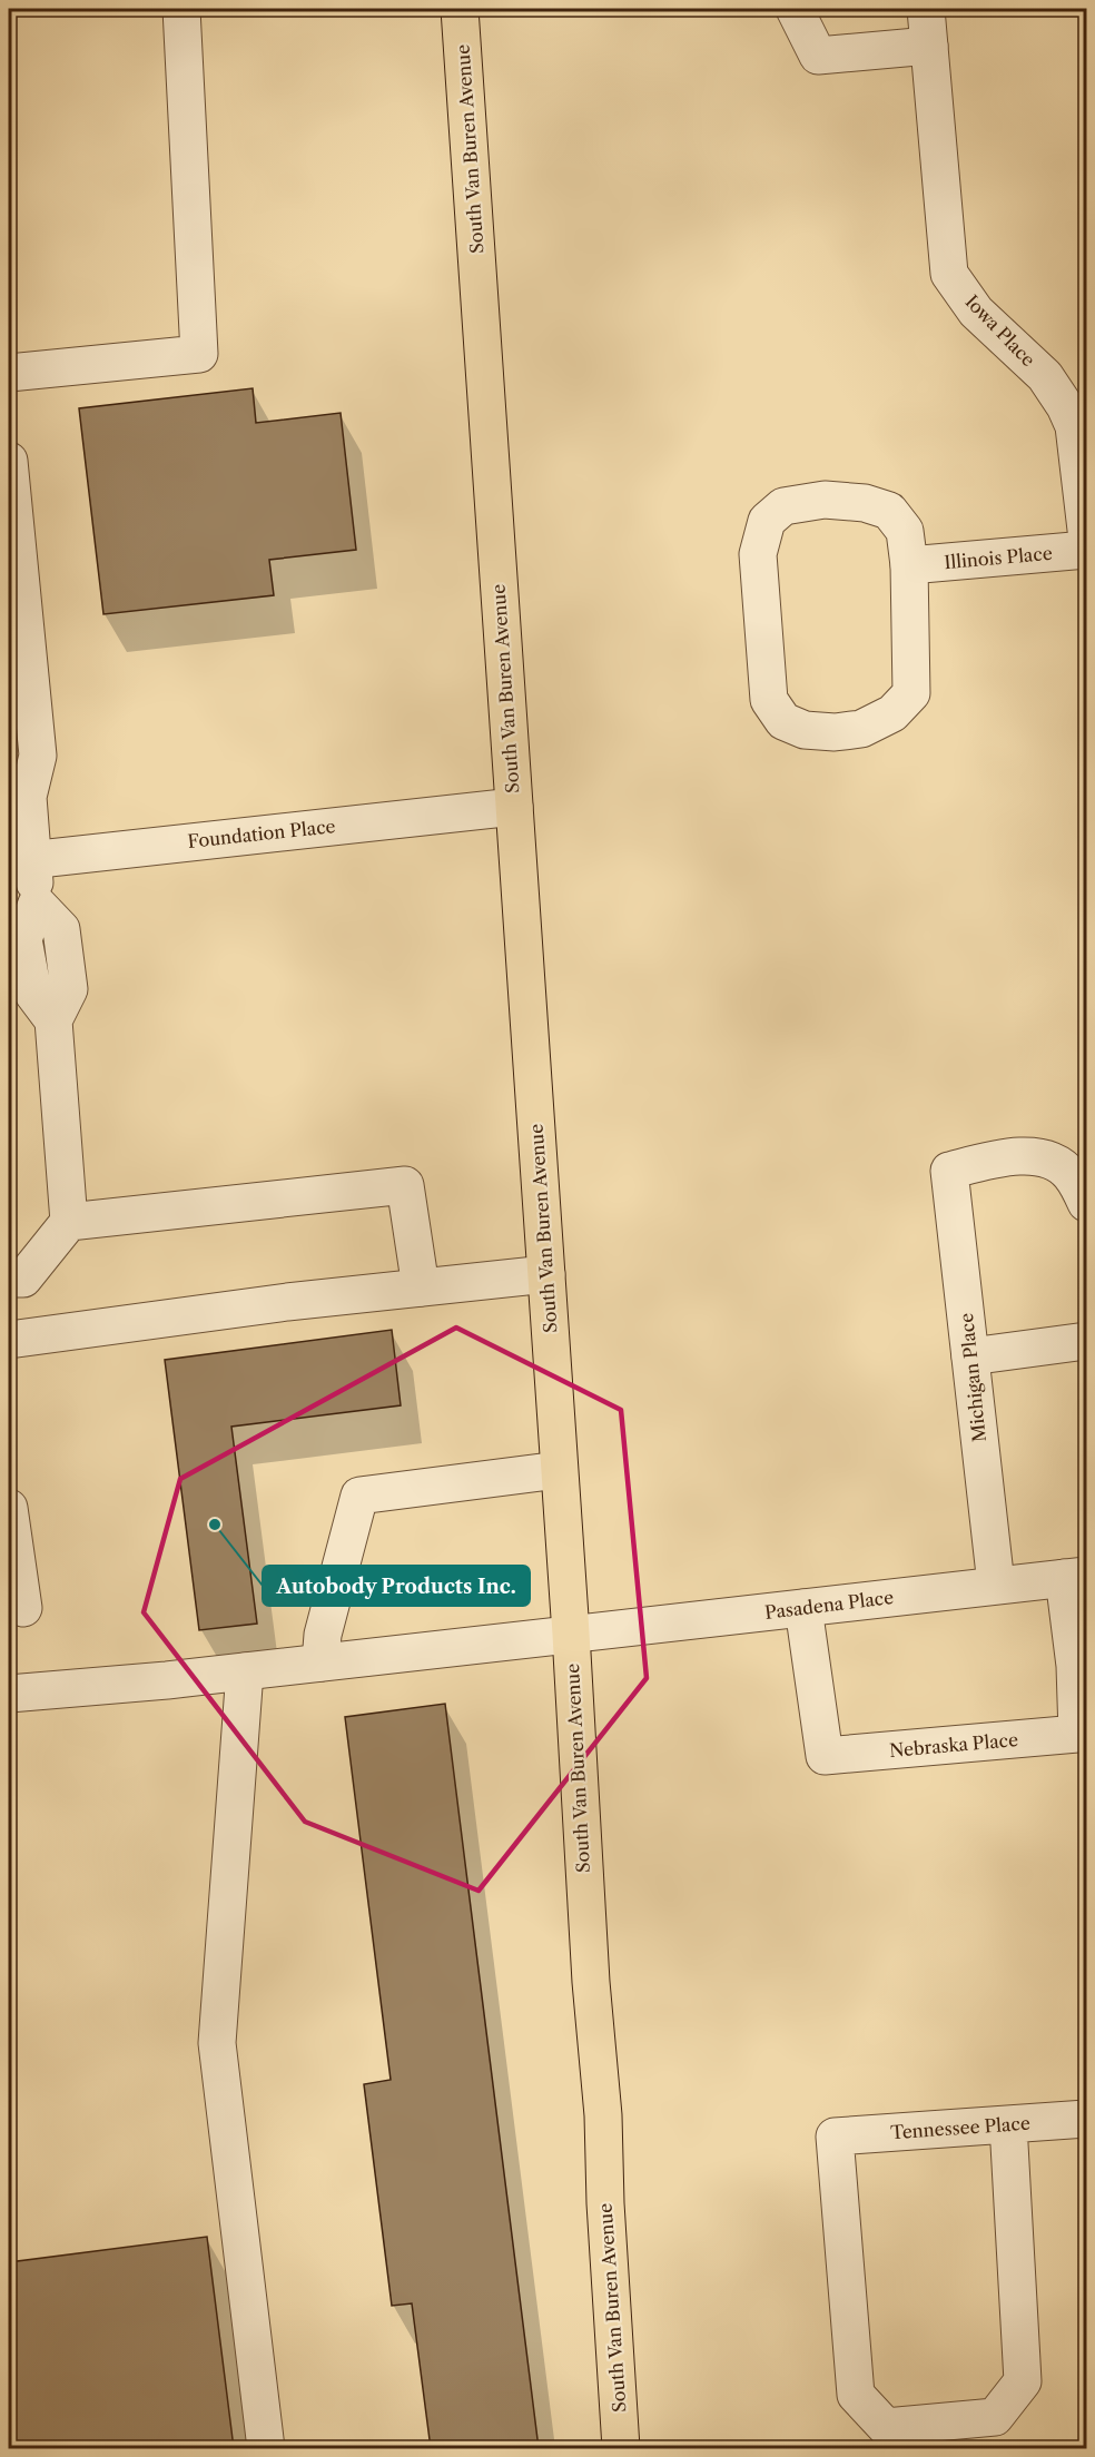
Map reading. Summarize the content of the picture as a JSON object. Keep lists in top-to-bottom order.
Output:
{
  "streets": {
    "main road": ["South Van Buren Avenue"],
    "street": [
      "Iowa Place",
      "Illinois Place",
      "Foundation Place",
      "Michigan Place",
      "Pasadena Place",
      "Nebraska Place",
      "Tennessee Place"
    ]
  },
  "crossings": [
    ["South Van Buren Avenue", "Foundation Place"],
    ["South Van Buren Avenue", "Pasadena Place"],
    ["Michigan Place", "Pasadena Place"],
    ["Pasadena Place", "Nebraska Place"]
  ],
  "places": ["Autobody Products Inc."]
}
